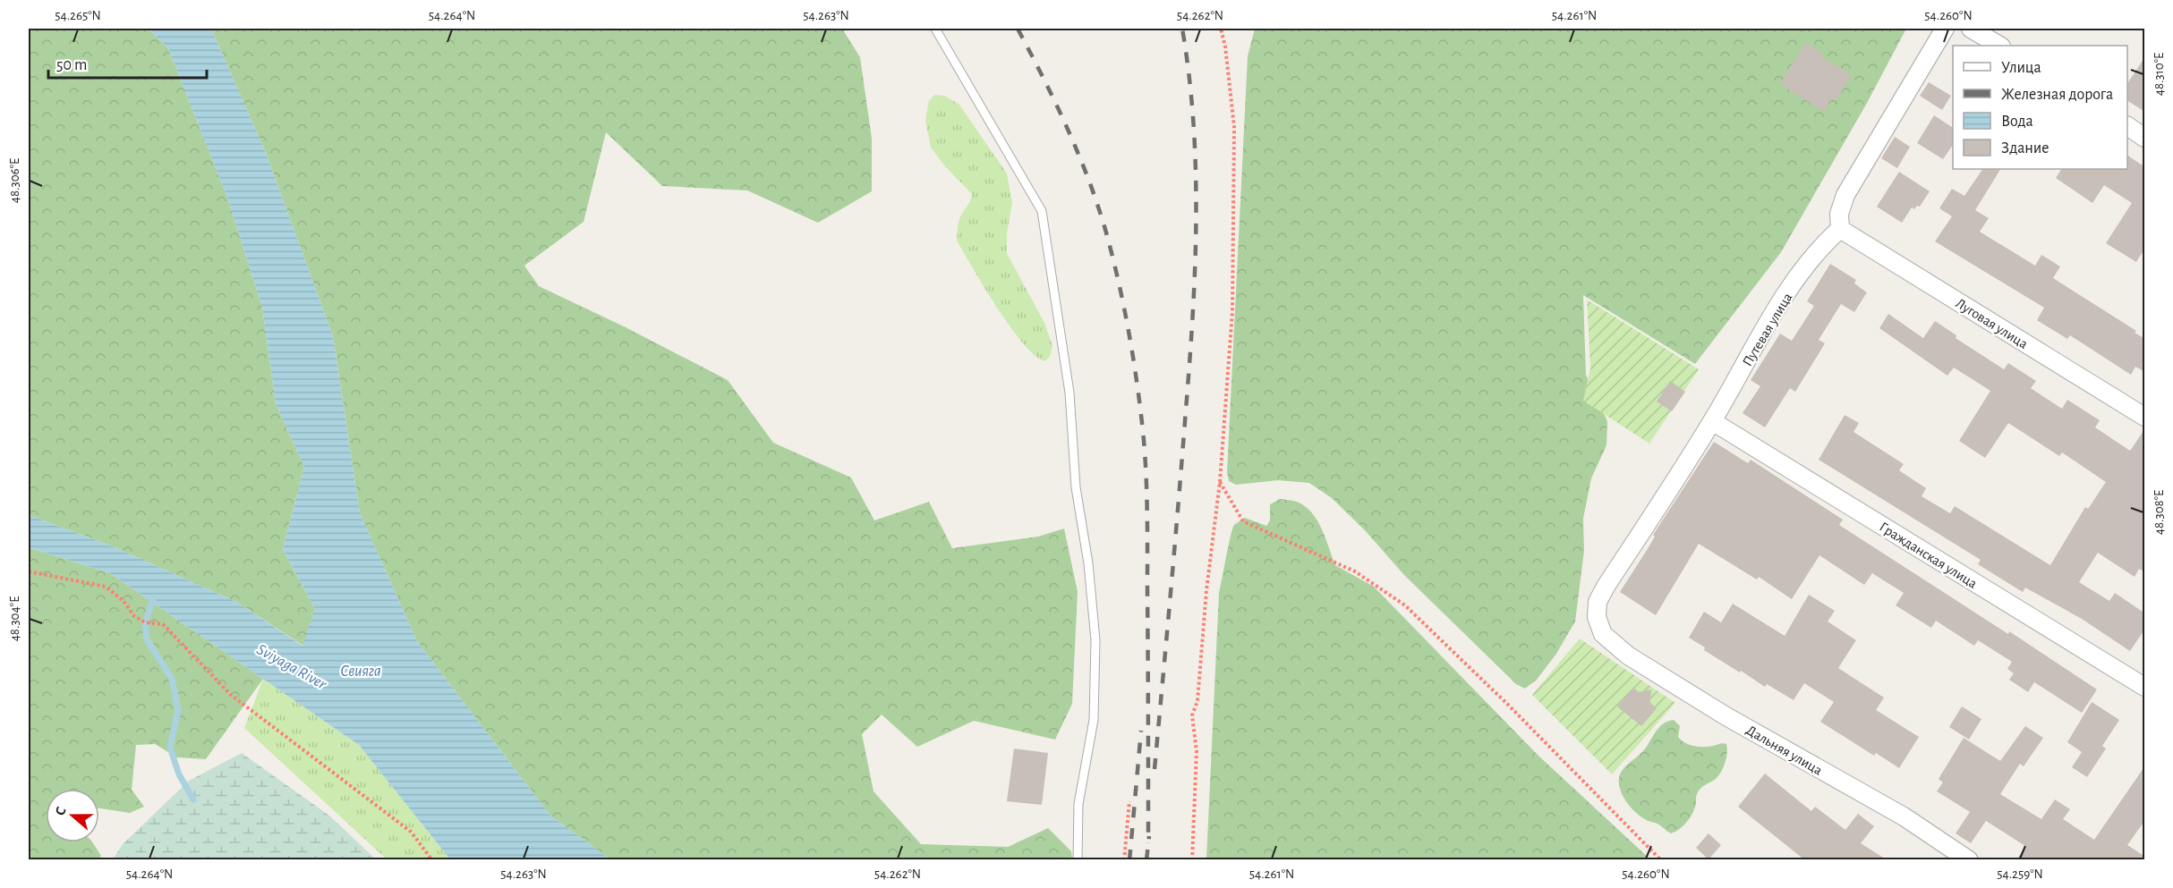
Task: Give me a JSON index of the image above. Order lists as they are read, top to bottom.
{
  "streets": {
    "street": [
      "Луговая улица",
      "Путевая улица",
      "Гражданская улица",
      "Дальняя улица"
    ]
  },
  "crossings": [
    ["Луговая улица", "Путевая улица"],
    ["Путевая улица", "Гражданская улица"],
    ["Путевая улица", "Дальняя улица"]
  ],
  "water": ["Sviyaga River", "Свияга"],
  "legend": [
    "Улица",
    "Железная дорога",
    "Вода",
    "Здание"
  ],
  "scale_bar": "50 m",
  "north": "left",
  "coordinates": [
    "54.265°N",
    "54.264°N",
    "54.263°N",
    "54.262°N",
    "54.261°N",
    "54.260°N",
    "48.310°E",
    "48.306°E",
    "48.308°E",
    "48.304°E",
    "54.259°N"
  ]
}
